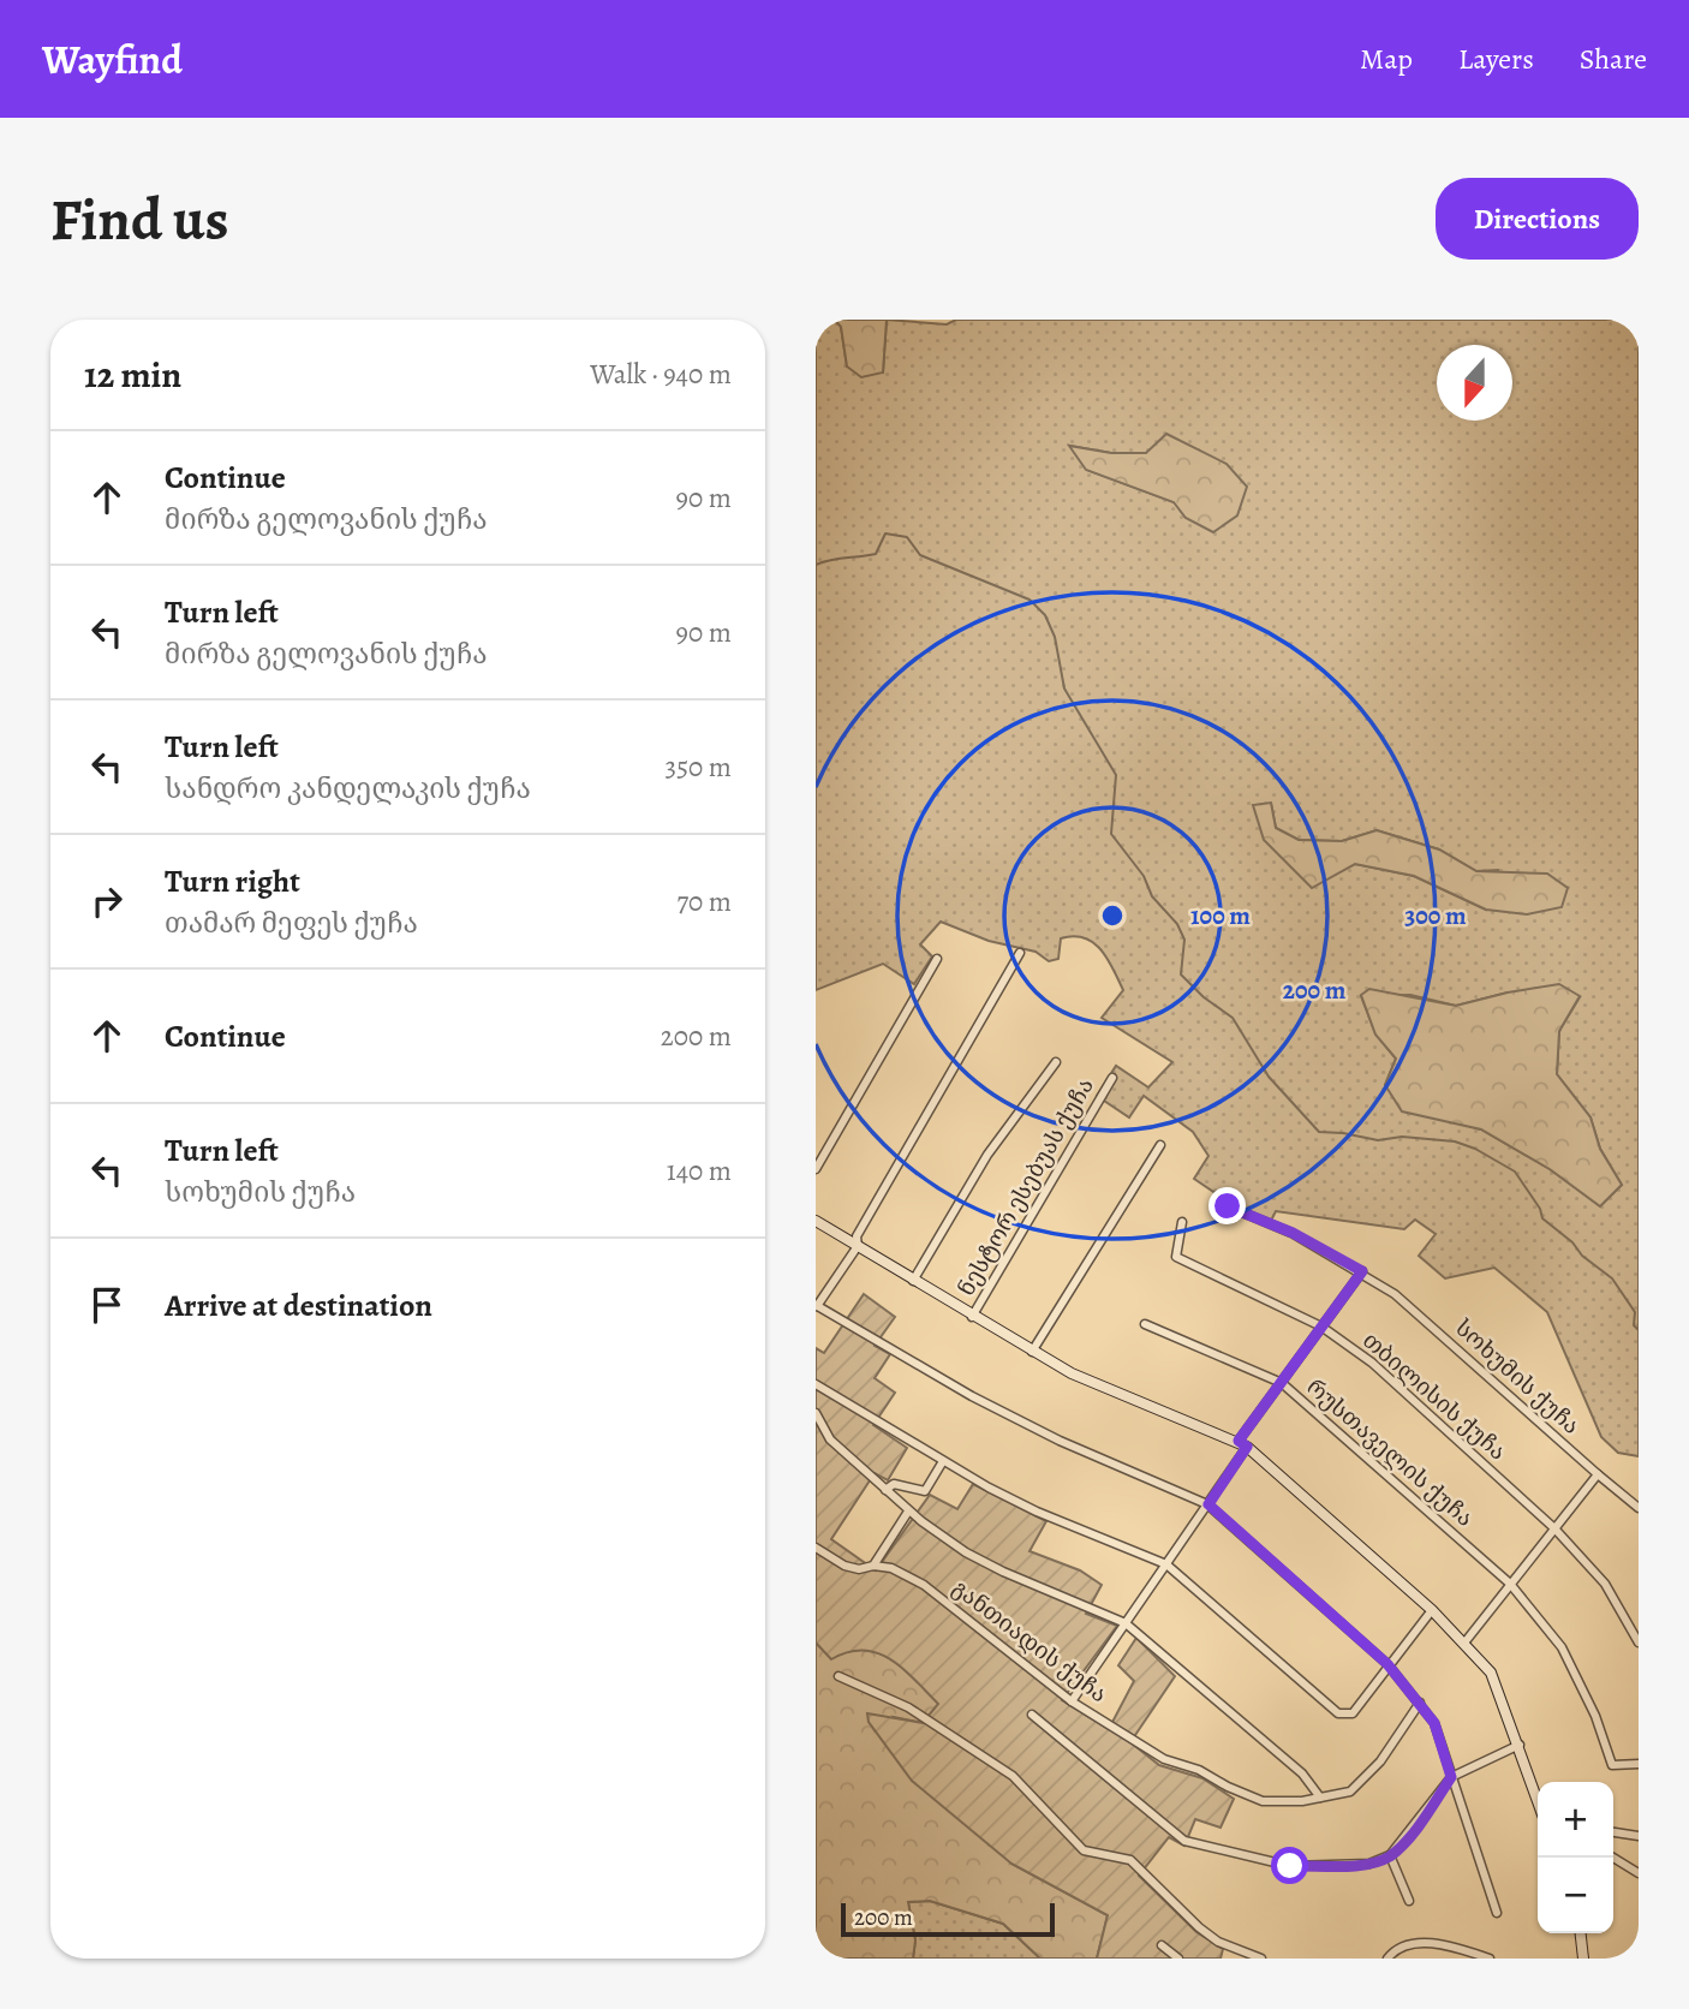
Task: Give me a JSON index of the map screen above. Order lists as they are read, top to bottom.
{
  "streets": {
    "street": [
      "ნესტორ ესებუას ქუჩა",
      "სოხუმის ქუჩა",
      "თბილისის ქუჩა",
      "რუსთაველის ქუჩა",
      "განთიადის ქუჩა"
    ]
  },
  "scale_bar": "200 m",
  "north": "bottom",
  "page": {
    "header": "Wayfind",
    "nav": ["Map", "Layers", "Share"],
    "buttons": "Directions",
    "title": "Find us",
    "heading": ["12 min", "Walk · 940 m"],
    "list": [
      ["Continue", "მირზა გელოვანის ქუჩა", "90 m"],
      ["Turn left", "მირზა გელოვანის ქუჩა", "90 m"],
      ["Turn left", "სანდრო კანდელაკის ქუჩა", "350 m"],
      ["Turn right", "თამარ მეფეს ქუჩა", "70 m"],
      ["Continue", "200 m"],
      ["Turn left", "სოხუმის ქუჩა", "140 m"],
      "Arrive at destination"
    ],
    "map_buttons": ["+", "−"],
    "scale": "200 m"
  },
  "rings": ["100 m", "300 m", "200 m"]
}
